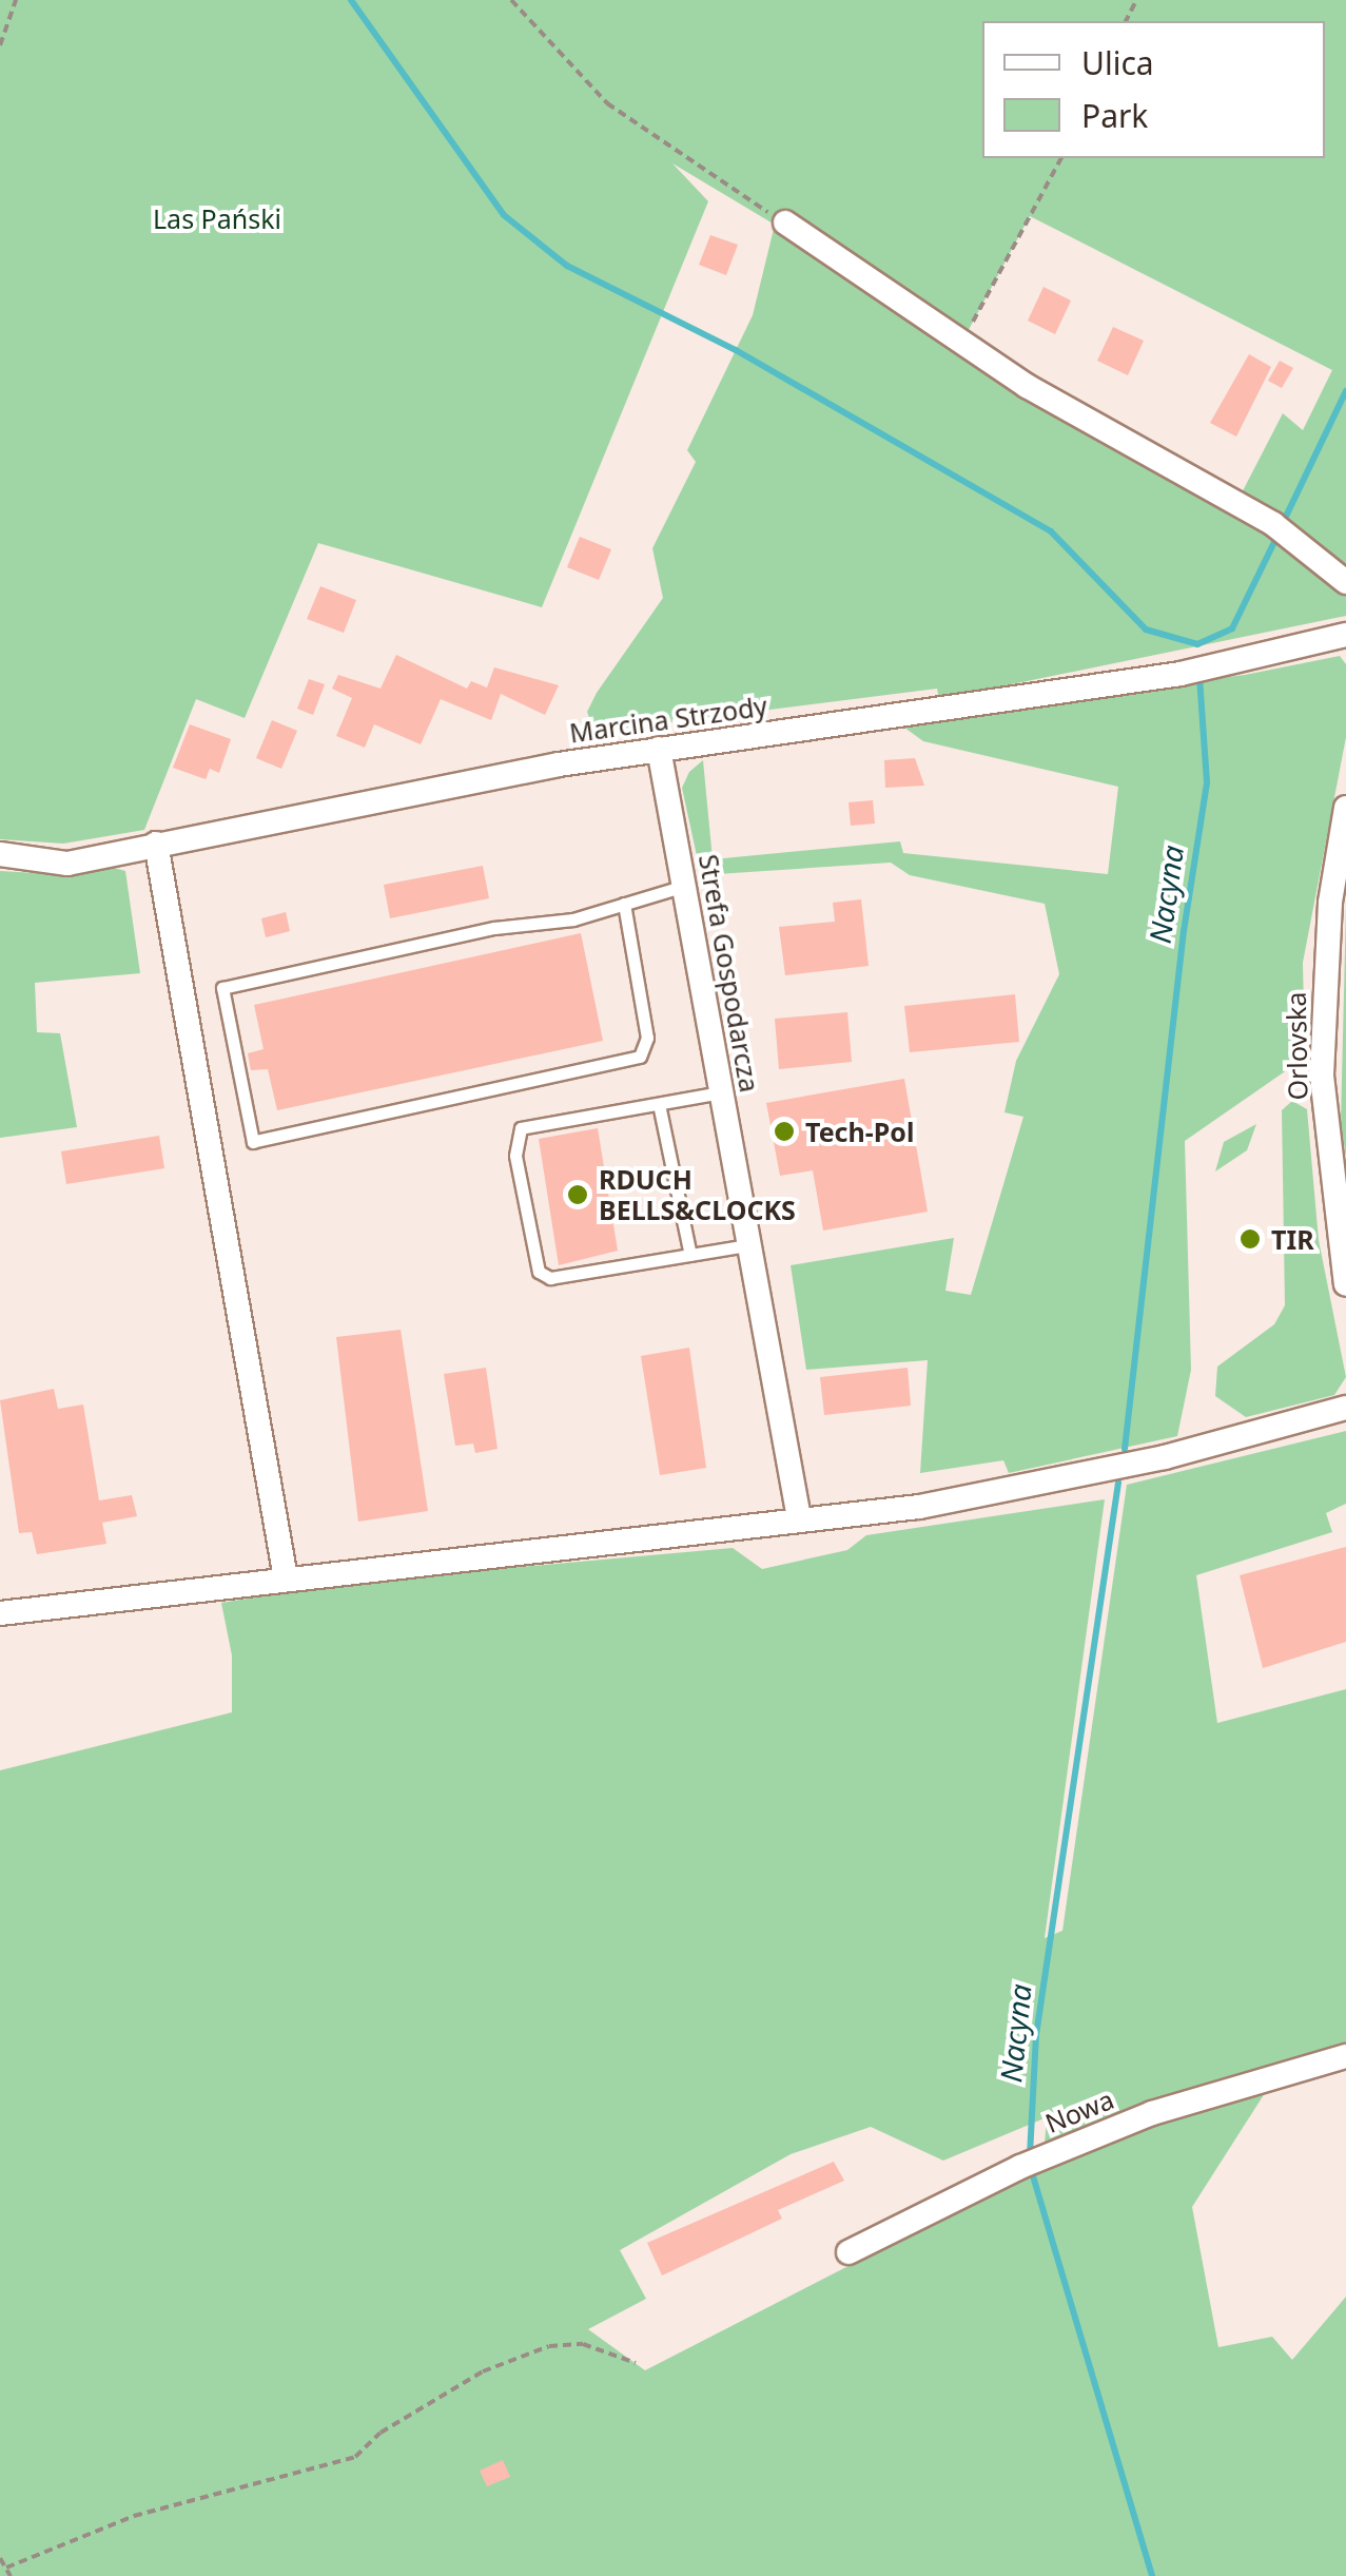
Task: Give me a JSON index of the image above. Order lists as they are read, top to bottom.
{
  "streets": {
    "street": [
      "Marcina Strzody",
      "Strefa Gospodarcza",
      "Orlovska",
      "Nowa"
    ]
  },
  "crossings": [
    ["Marcina Strzody", "Strefa Gospodarcza"]
  ],
  "water": ["Nacyna"],
  "parks": ["Las Pański"],
  "places": ["Tech-Pol", "RDUCH BELLS&CLOCKS", "TIR"],
  "legend": ["Ulica", "Park"]
}
